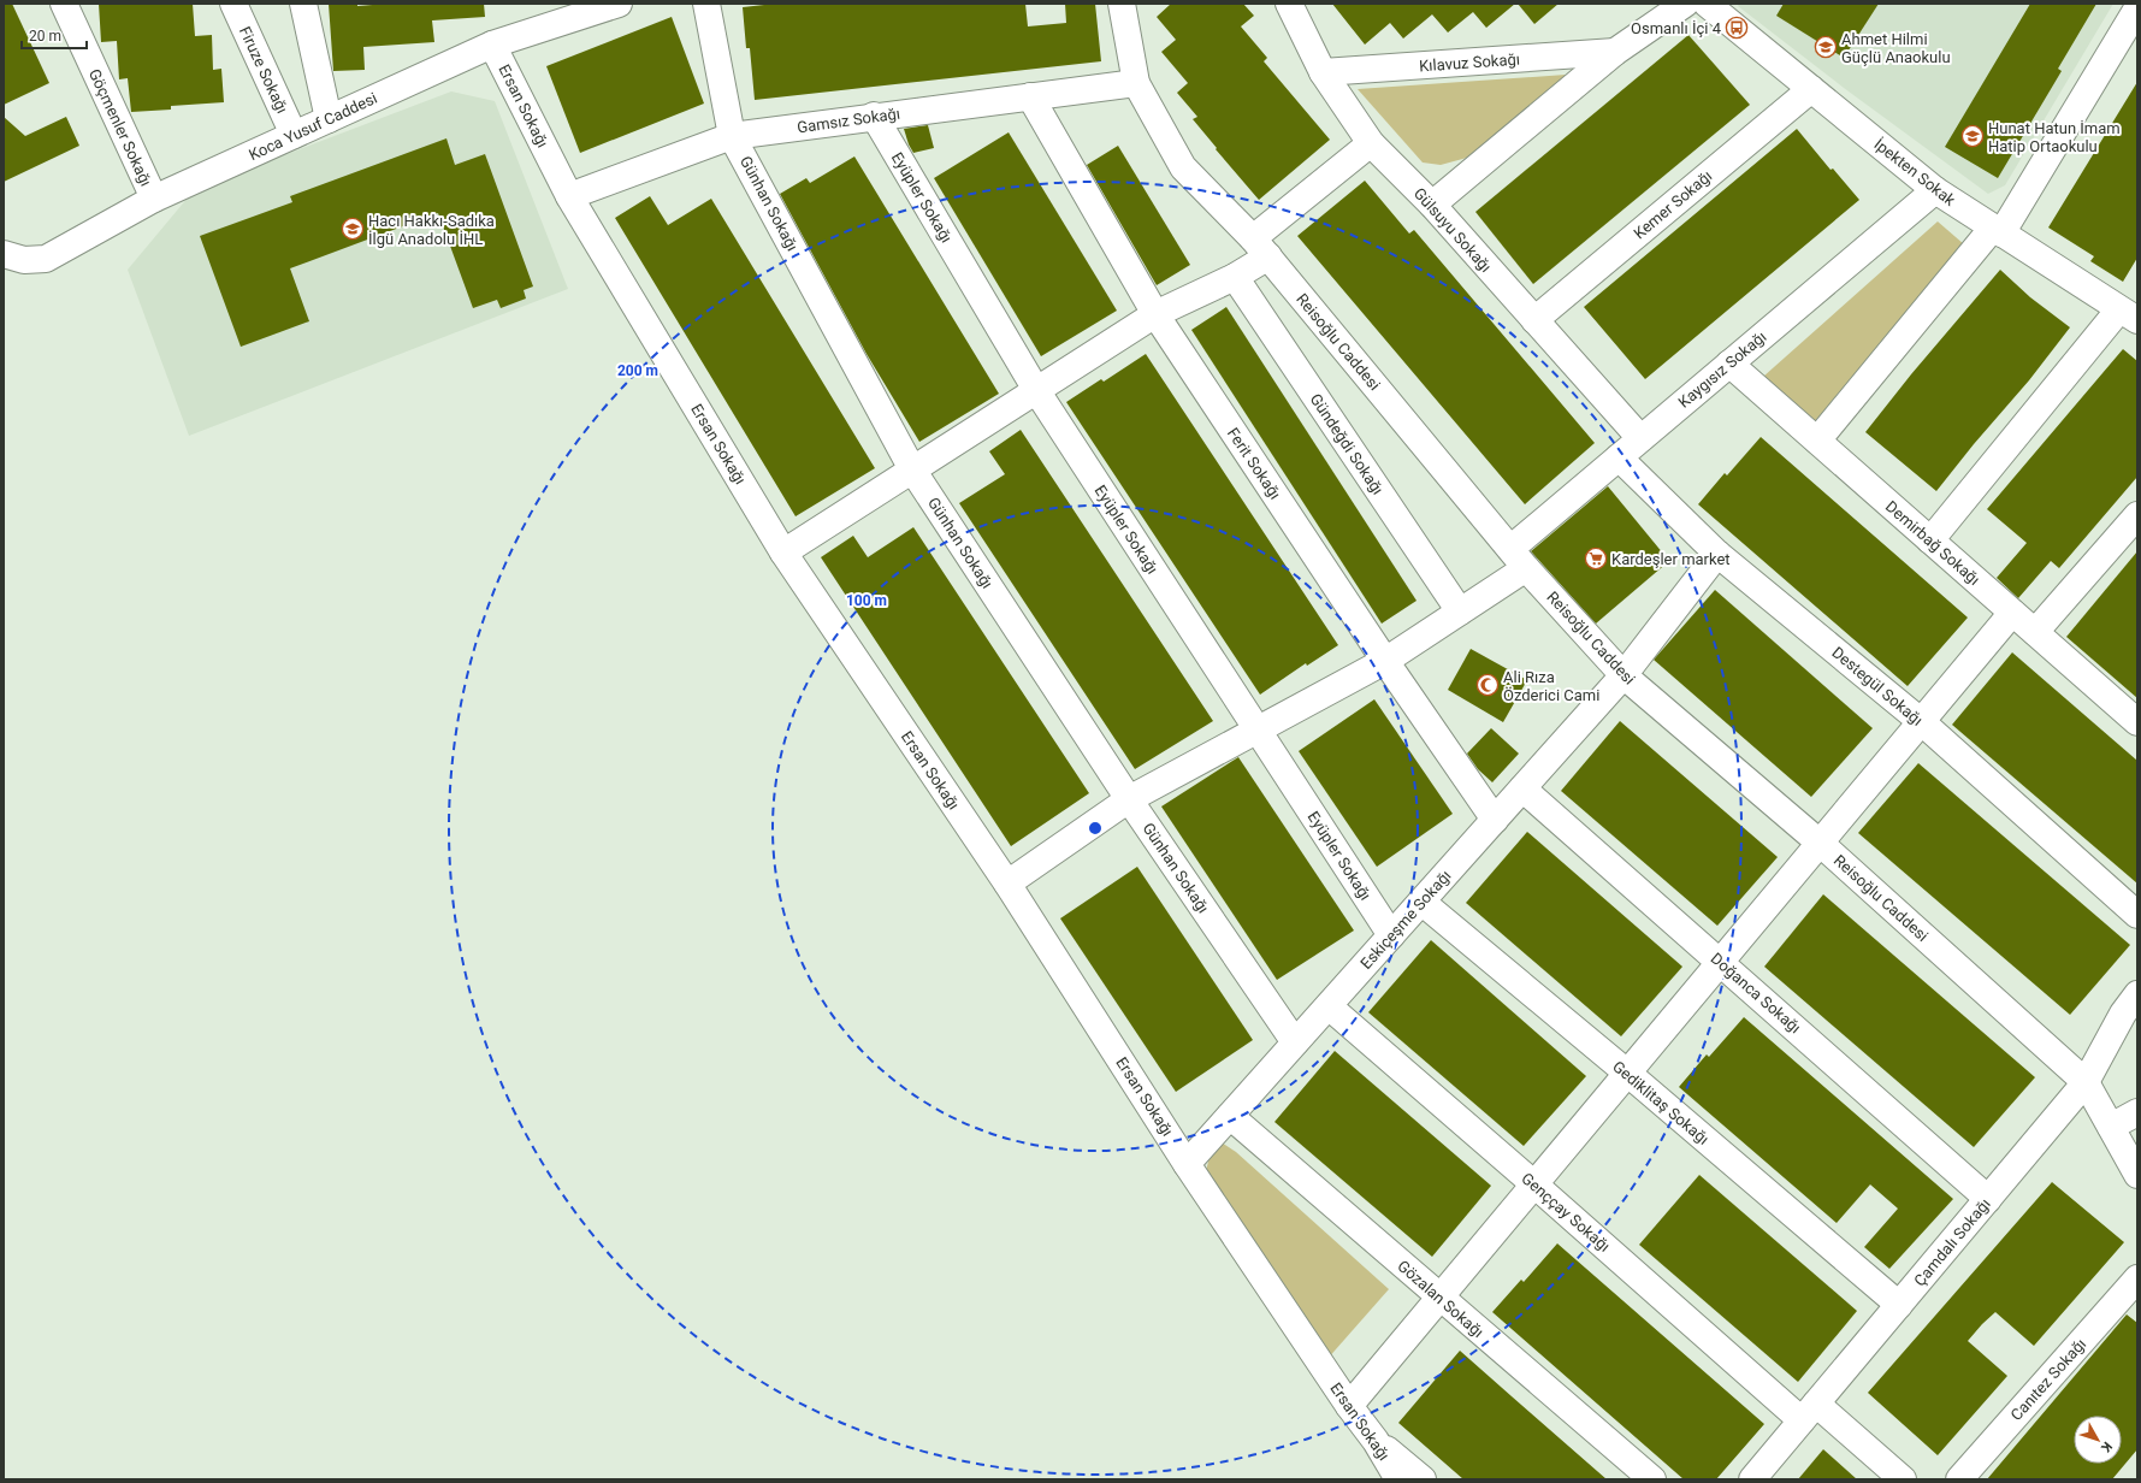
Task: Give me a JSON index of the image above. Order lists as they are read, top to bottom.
{
  "streets": {
    "street": [
      "Kılavuz Sokağı",
      "Firuze Sokağı",
      "Ersan Sokağı",
      "Gamsız Sokağı",
      "Koca Yusuf Caddesi",
      "Göçmenler Sokağı",
      "İpekten Sokak",
      "Eyüpler Sokağı",
      "Günhan Sokağı",
      "Kemer Sokağı",
      "Gülsuyu Sokağı",
      "Reisoğlu Caddesi",
      "Kaygısız Sokağı",
      "Gündeğdi Sokağı",
      "Ferit Sokağı",
      "Demirbağ Sokağı",
      "Destegül Sokağı",
      "Eskiçeşme Sokağı",
      "Doğanca Sokağı",
      "Gediklitaş Sokağı",
      "Genççay Sokağı",
      "Çamdalı Sokağı",
      "Gözalan Sokağı",
      "Canıtez Sokağı"
    ]
  },
  "crossings": [
    ["Kılavuz Sokağı", "Gülsuyu Sokağı"],
    ["Firuze Sokağı", "Koca Yusuf Caddesi"],
    ["Ersan Sokağı", "Gamsız Sokağı"],
    ["Ersan Sokağı", "Koca Yusuf Caddesi"],
    ["Ersan Sokağı", "Kaygısız Sokağı"],
    ["Ersan Sokağı", "Eskiçeşme Sokağı"],
    ["Gamsız Sokağı", "Eyüpler Sokağı"],
    ["Gamsız Sokağı", "Günhan Sokağı"],
    ["Gamsız Sokağı", "Reisoğlu Caddesi"],
    ["Gamsız Sokağı", "Ferit Sokağı"],
    ["Koca Yusuf Caddesi", "Göçmenler Sokağı"],
    ["İpekten Sokak", "Kemer Sokağı"],
    ["İpekten Sokak", "Kaygısız Sokağı"],
    ["Eyüpler Sokağı", "Kaygısız Sokağı"],
    ["Eyüpler Sokağı", "Eskiçeşme Sokağı"],
    ["Günhan Sokağı", "Kaygısız Sokağı"],
    ["Günhan Sokağı", "Eskiçeşme Sokağı"],
    ["Kemer Sokağı", "Gülsuyu Sokağı"],
    ["Gülsuyu Sokağı", "Kaygısız Sokağı"],
    ["Reisoğlu Caddesi", "Kaygısız Sokağı"],
    ["Reisoğlu Caddesi", "Eskiçeşme Sokağı"],
    ["Reisoğlu Caddesi", "Çamdalı Sokağı"],
    ["Kaygısız Sokağı", "Gündeğdi Sokağı"],
    ["Kaygısız Sokağı", "Ferit Sokağı"],
    ["Kaygısız Sokağı", "Demirbağ Sokağı"],
    ["Kaygısız Sokağı", "Destegül Sokağı"],
    ["Ferit Sokağı", "Eskiçeşme Sokağı"],
    ["Destegül Sokağı", "Eskiçeşme Sokağı"],
    ["Eskiçeşme Sokağı", "Doğanca Sokağı"],
    ["Eskiçeşme Sokağı", "Gediklitaş Sokağı"],
    ["Eskiçeşme Sokağı", "Genççay Sokağı"],
    ["Eskiçeşme Sokağı", "Gözalan Sokağı"],
    ["Doğanca Sokağı", "Çamdalı Sokağı"],
    ["Gediklitaş Sokağı", "Çamdalı Sokağı"],
    ["Genççay Sokağı", "Çamdalı Sokağı"]
  ],
  "places": {
    "bus stop": ["Osmanlı İçi 4"],
    "school or university": ["Ahmet Hilmi Güçlü Anaokulu", "Hunat Hatun İmam Hatip Ortaokulu", "Hacı Hakkı-Sadıka İlgü Anadolu İHL"],
    "supermarket": ["Kardeşler market"],
    "mosque": ["Ali Rıza Özderici Cami"]
  },
  "scale_bar": "20 m",
  "north": "bottom right",
  "rings": ["200 m", "100 m"]
}
